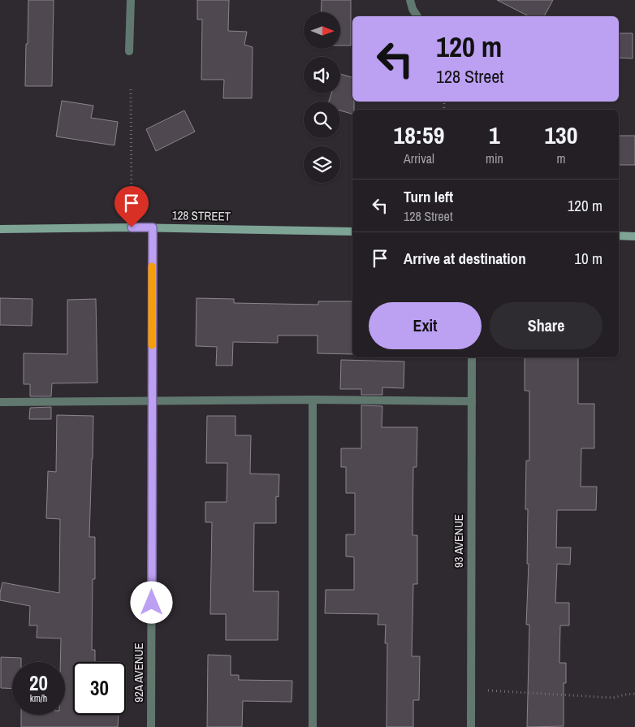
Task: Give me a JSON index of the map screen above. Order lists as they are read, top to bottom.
{
  "streets": {
    "main road": ["128 STREET"],
    "street": ["93 AVENUE", "92A AVENUE"]
  },
  "crossings": [
    ["128 STREET", "92A AVENUE"]
  ],
  "north": "right",
  "page": {
    "turn": ["120 m", "128 Street"],
    "eta": [
      "18:59",
      "Arrival",
      "1",
      "min",
      "130",
      "m"
    ],
    "list": [
      {
        "name": "Turn left",
        "note": "128 Street",
        "value": "120 m"
      },
      {
        "name": "Arrive at destination",
        "value": "10 m"
      }
    ],
    "buttons": ["Exit", "Share"],
    "speed": "20 km/h",
    "limit": "30"
  }
}
